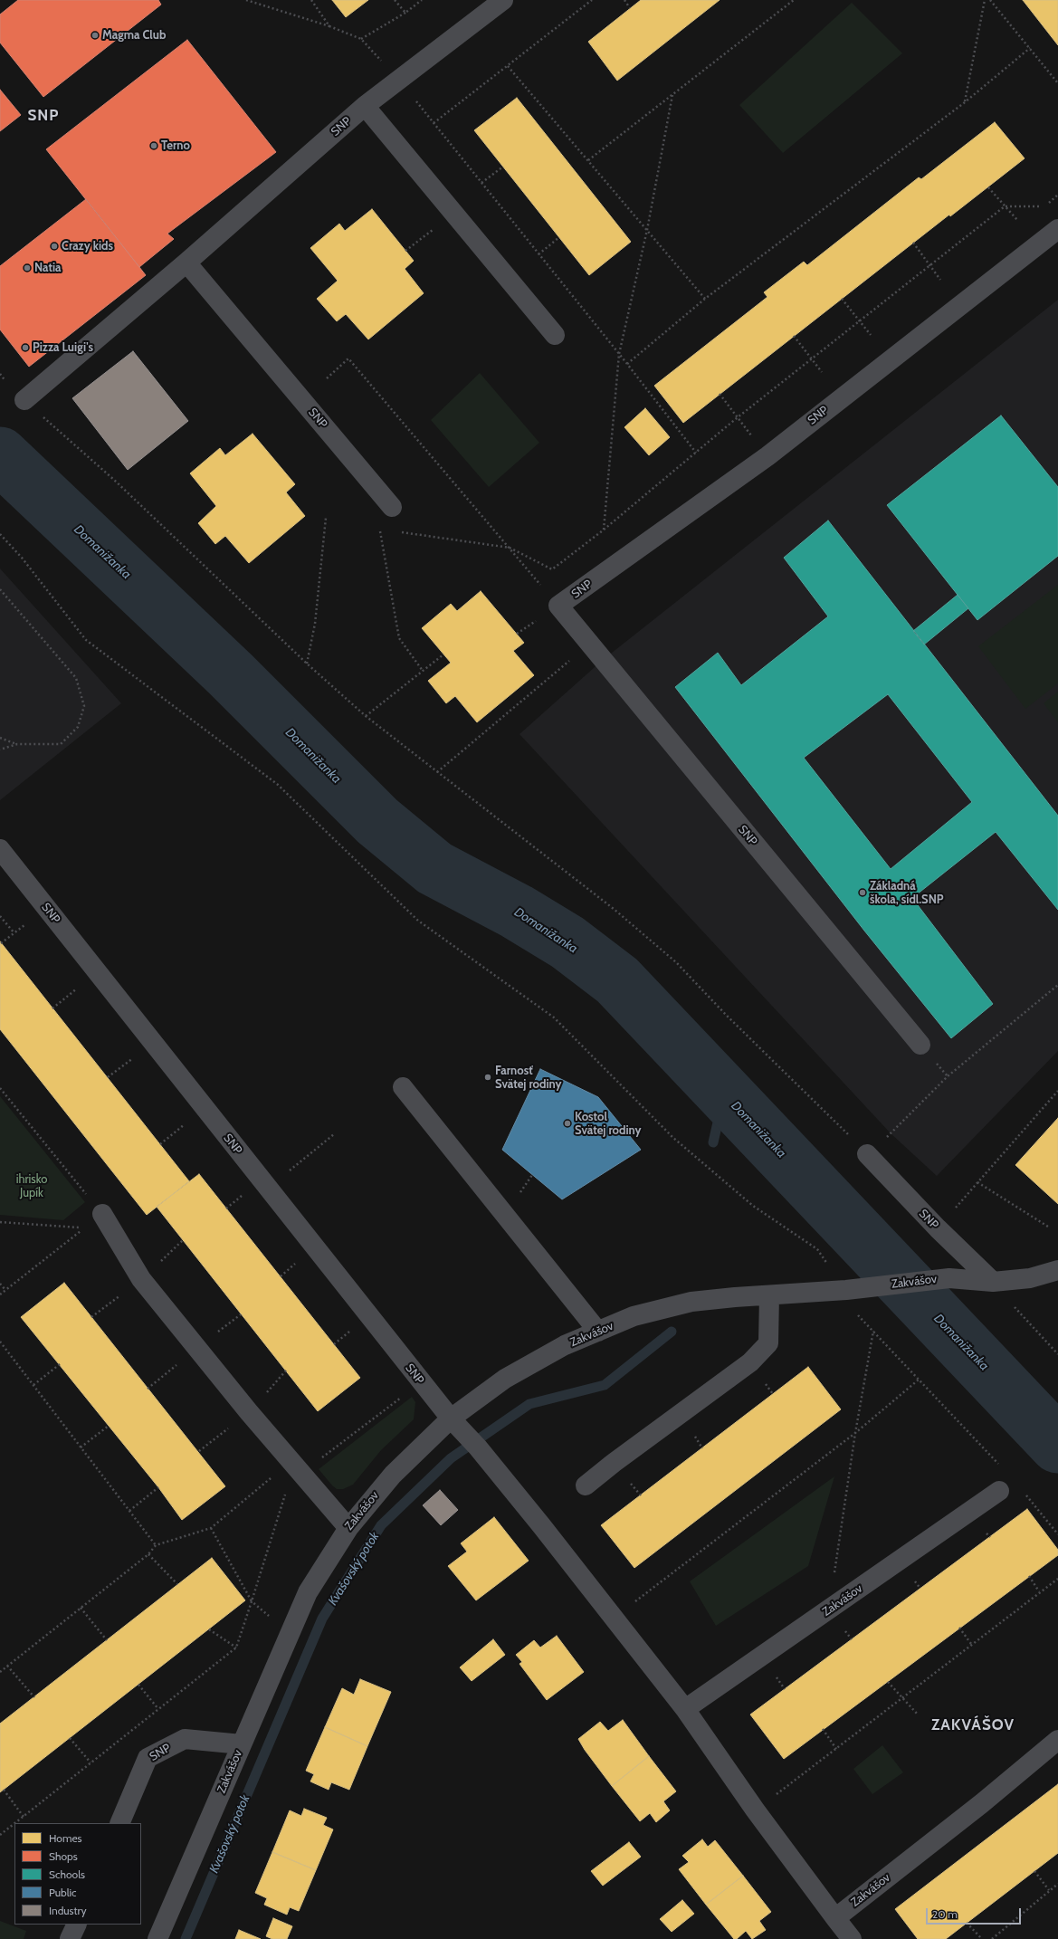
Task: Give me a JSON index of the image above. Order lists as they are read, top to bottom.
{
  "streets": {
    "street": ["SNP", "Zakvášov"]
  },
  "crossings": [
    ["SNP", "Zakvášov"]
  ],
  "districts": ["SNP", "ZAKVÁŠOV"],
  "water": ["Domanižanka", "Kvašovský potok"],
  "parks": ["ihrisko Jupík"],
  "places": [
    "Magma Club",
    "Terno",
    "Crazy kids",
    "Natia",
    "Pizza Luigi's",
    "Základná škola, sídl.SNP",
    "Farnosť Svätej rodiny",
    "Kostol Svätej rodiny"
  ],
  "legend": [
    "Homes",
    "Shops",
    "Schools",
    "Public",
    "Industry"
  ],
  "scale_bar": "20 m"
}
